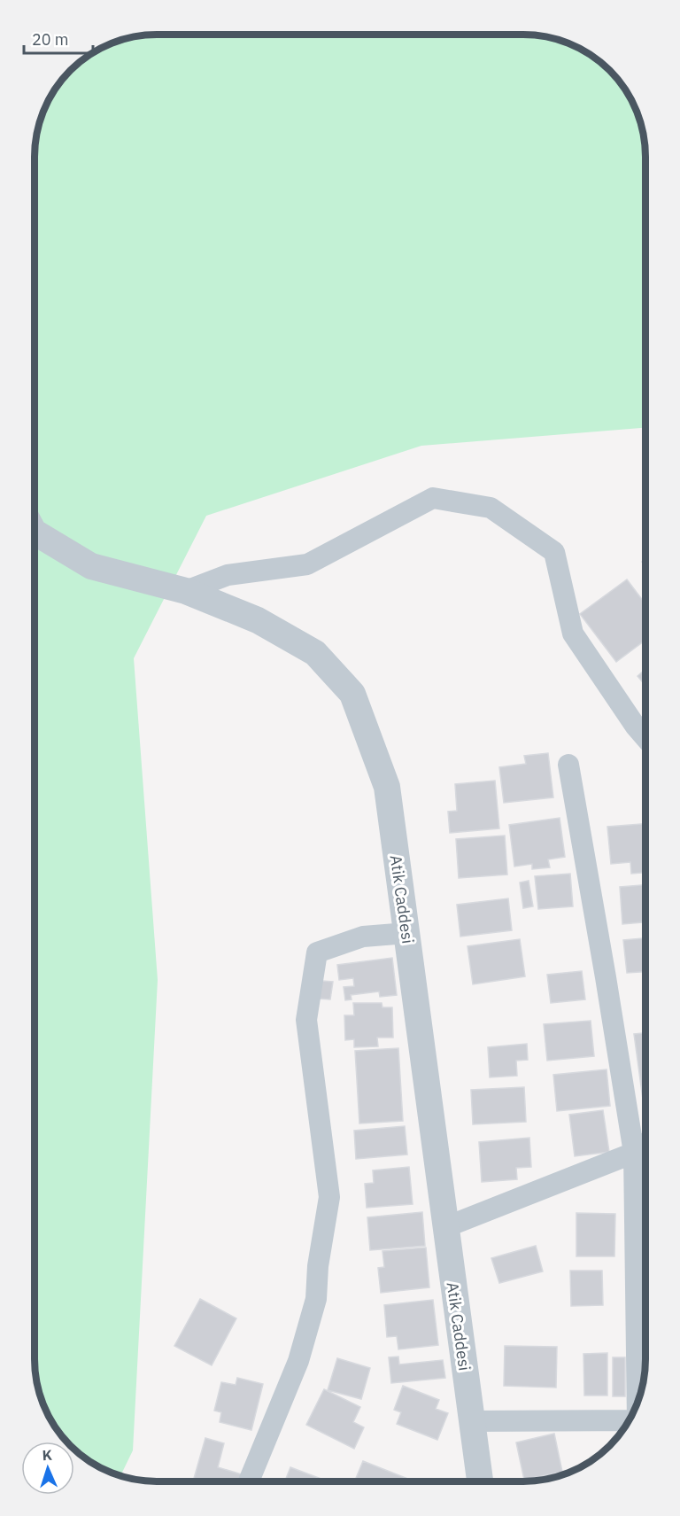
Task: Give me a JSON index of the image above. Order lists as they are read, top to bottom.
{
  "streets": {
    "street": ["Atik Caddesi"]
  },
  "scale_bar": "20 m",
  "north": "top"
}
